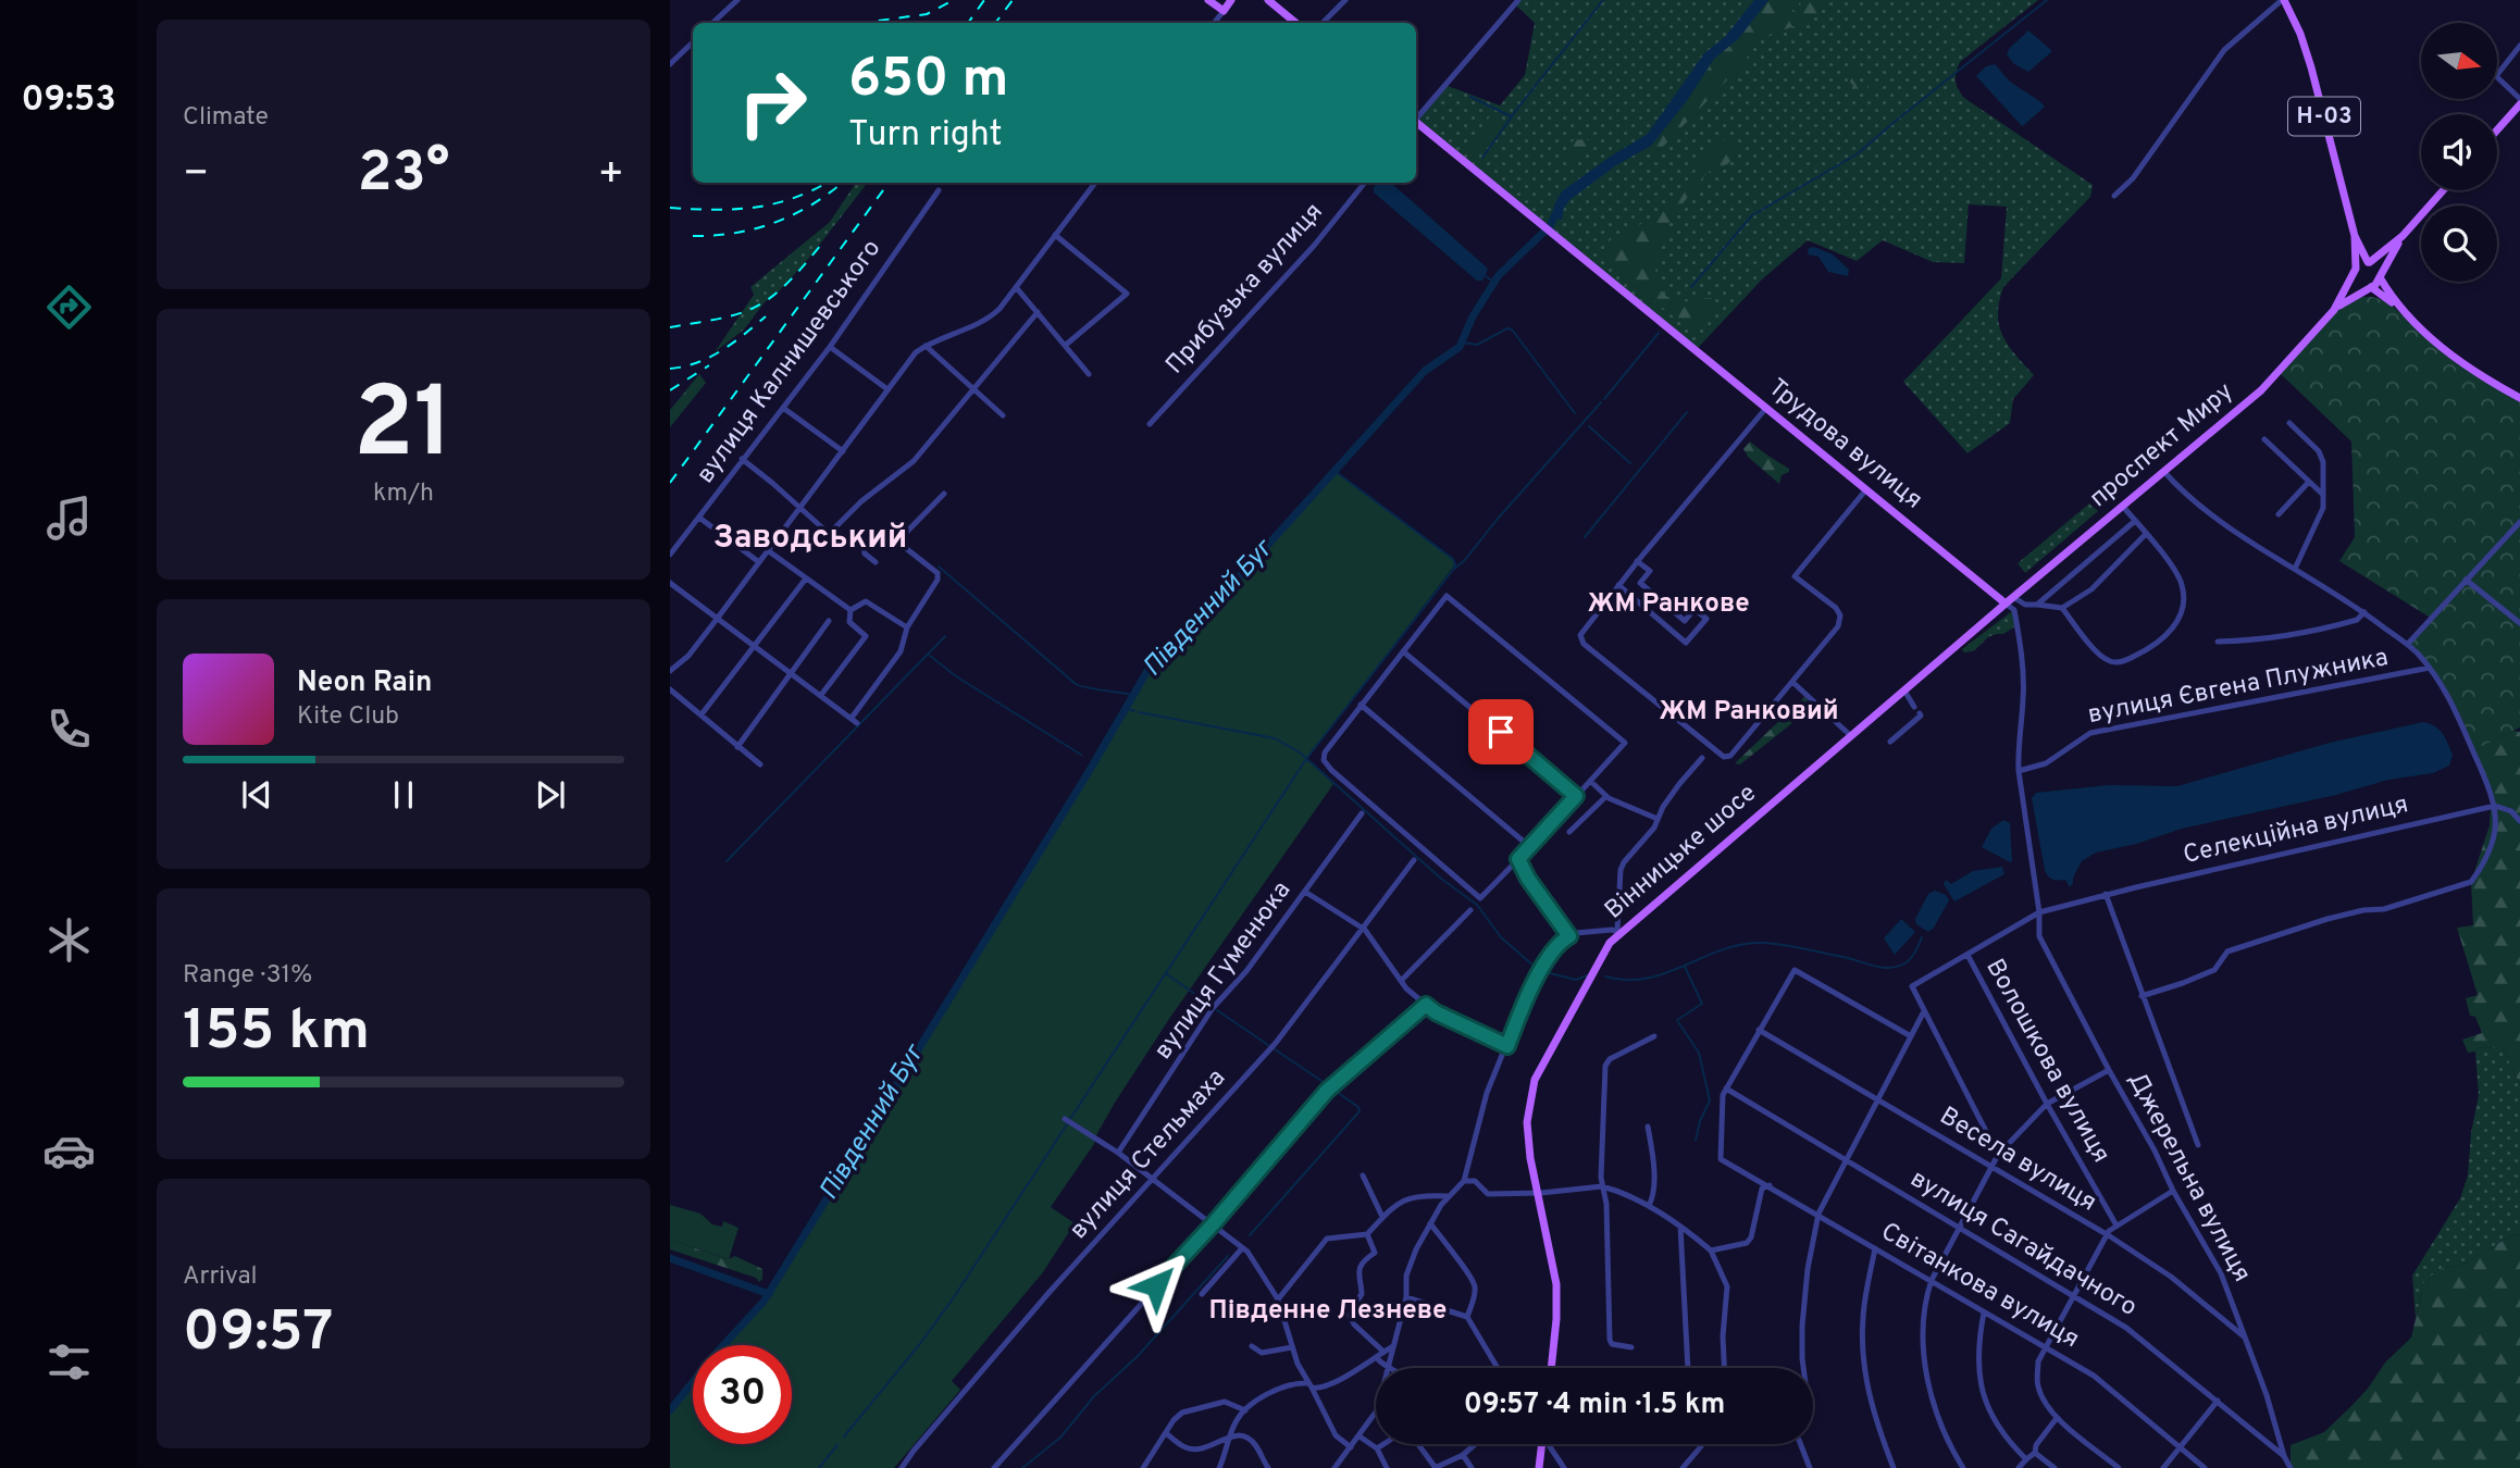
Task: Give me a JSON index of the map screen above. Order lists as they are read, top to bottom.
{
  "streets": {
    "main road": [
      "Н-03",
      "Трудова вулиця",
      "проспект Миру",
      "Вінницьке шосе"
    ],
    "street": [
      "Прибузька вулиця",
      "вулиця Калнишевського",
      "вулиця Євгена Плужника",
      "Селекційна вулиця",
      "вулиця Гуменюка",
      "Волошкова вулиця",
      "вулиця Стельмаха",
      "Весела вулиця",
      "Джерельна вулиця",
      "вулиця Сагайдачного",
      "Світанкова вулиця"
    ]
  },
  "crossings": [
    ["Н-03", "проспект Миру"],
    ["Трудова вулиця", "проспект Миру"],
    ["проспект Миру", "Вінницьке шосе"],
    ["Селекційна вулиця", "Волошкова вулиця"],
    ["Селекційна вулиця", "Джерельна вулиця"],
    ["Весела вулиця", "Джерельна вулиця"],
    ["Джерельна вулиця", "вулиця Сагайдачного"],
    ["вулиця Сагайдачного", "Світанкова вулиця"]
  ],
  "districts": [
    "Заводський",
    "ЖМ Ранкове",
    "ЖМ Ранковий",
    "Південне Лезневе"
  ],
  "water": ["Південний Буг"],
  "north": "right",
  "page": {
    "tabs": "09:53",
    "tile": [
      "Climate",
      ["21", "km/h"],
      ["Range · 31%", "155 km"],
      ["Arrival", "09:57"]
    ],
    "turn": ["650 m", "Turn right"],
    "heat": ["−", "23°", "+"],
    "song": ["Neon Rain", "Kite Club"],
    "limit": "30",
    "trip": "09:57 · 4 min · 1.5 km"
  }
}
